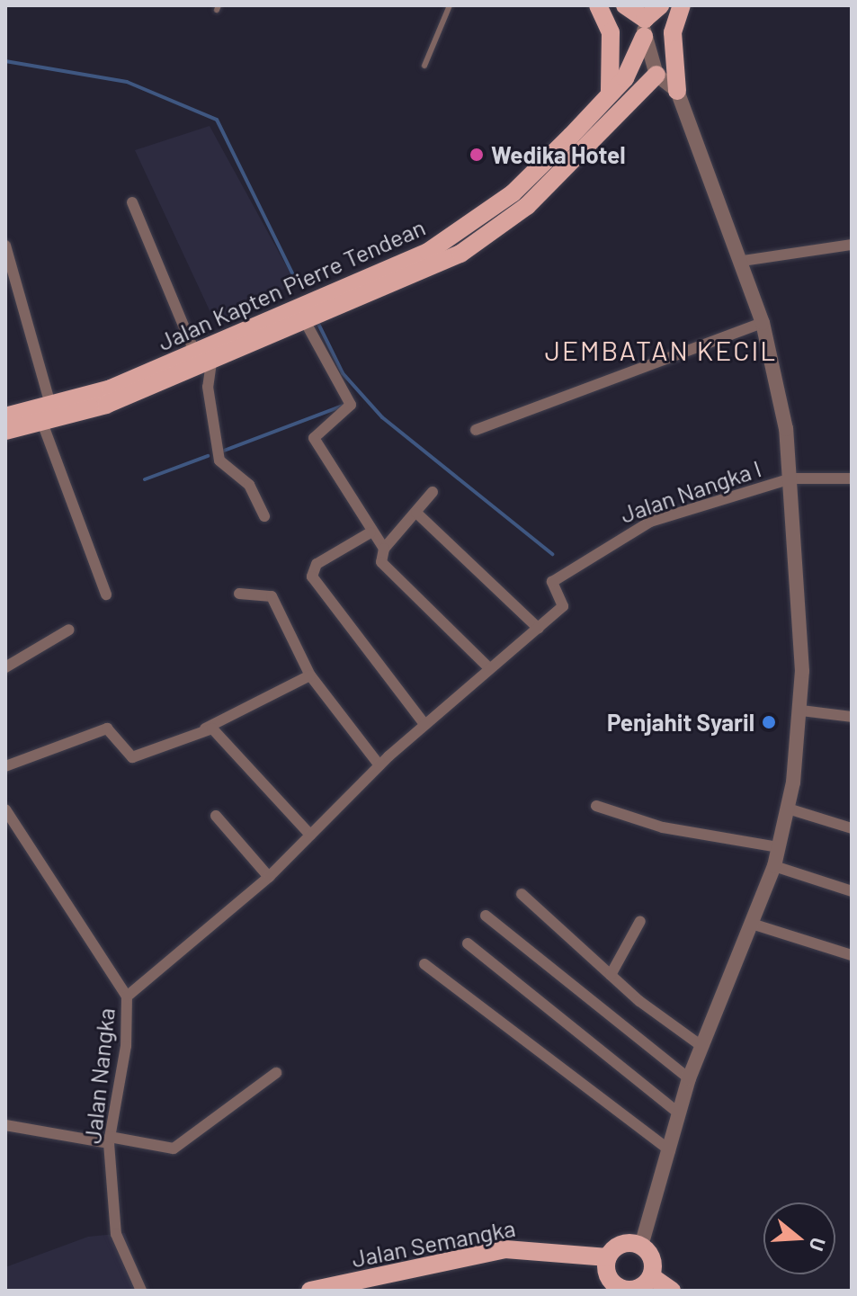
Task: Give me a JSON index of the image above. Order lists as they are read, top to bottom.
{
  "streets": {
    "main road": ["Jalan Kapten Pierre Tendean", "Jalan Semangka"],
    "street": ["Jalan Nangka I", "Jalan Nangka"]
  },
  "districts": ["JEMBATAN KECIL"],
  "places": ["Wedika Hotel", "Penjahit Syaril"],
  "north": "right"
}
